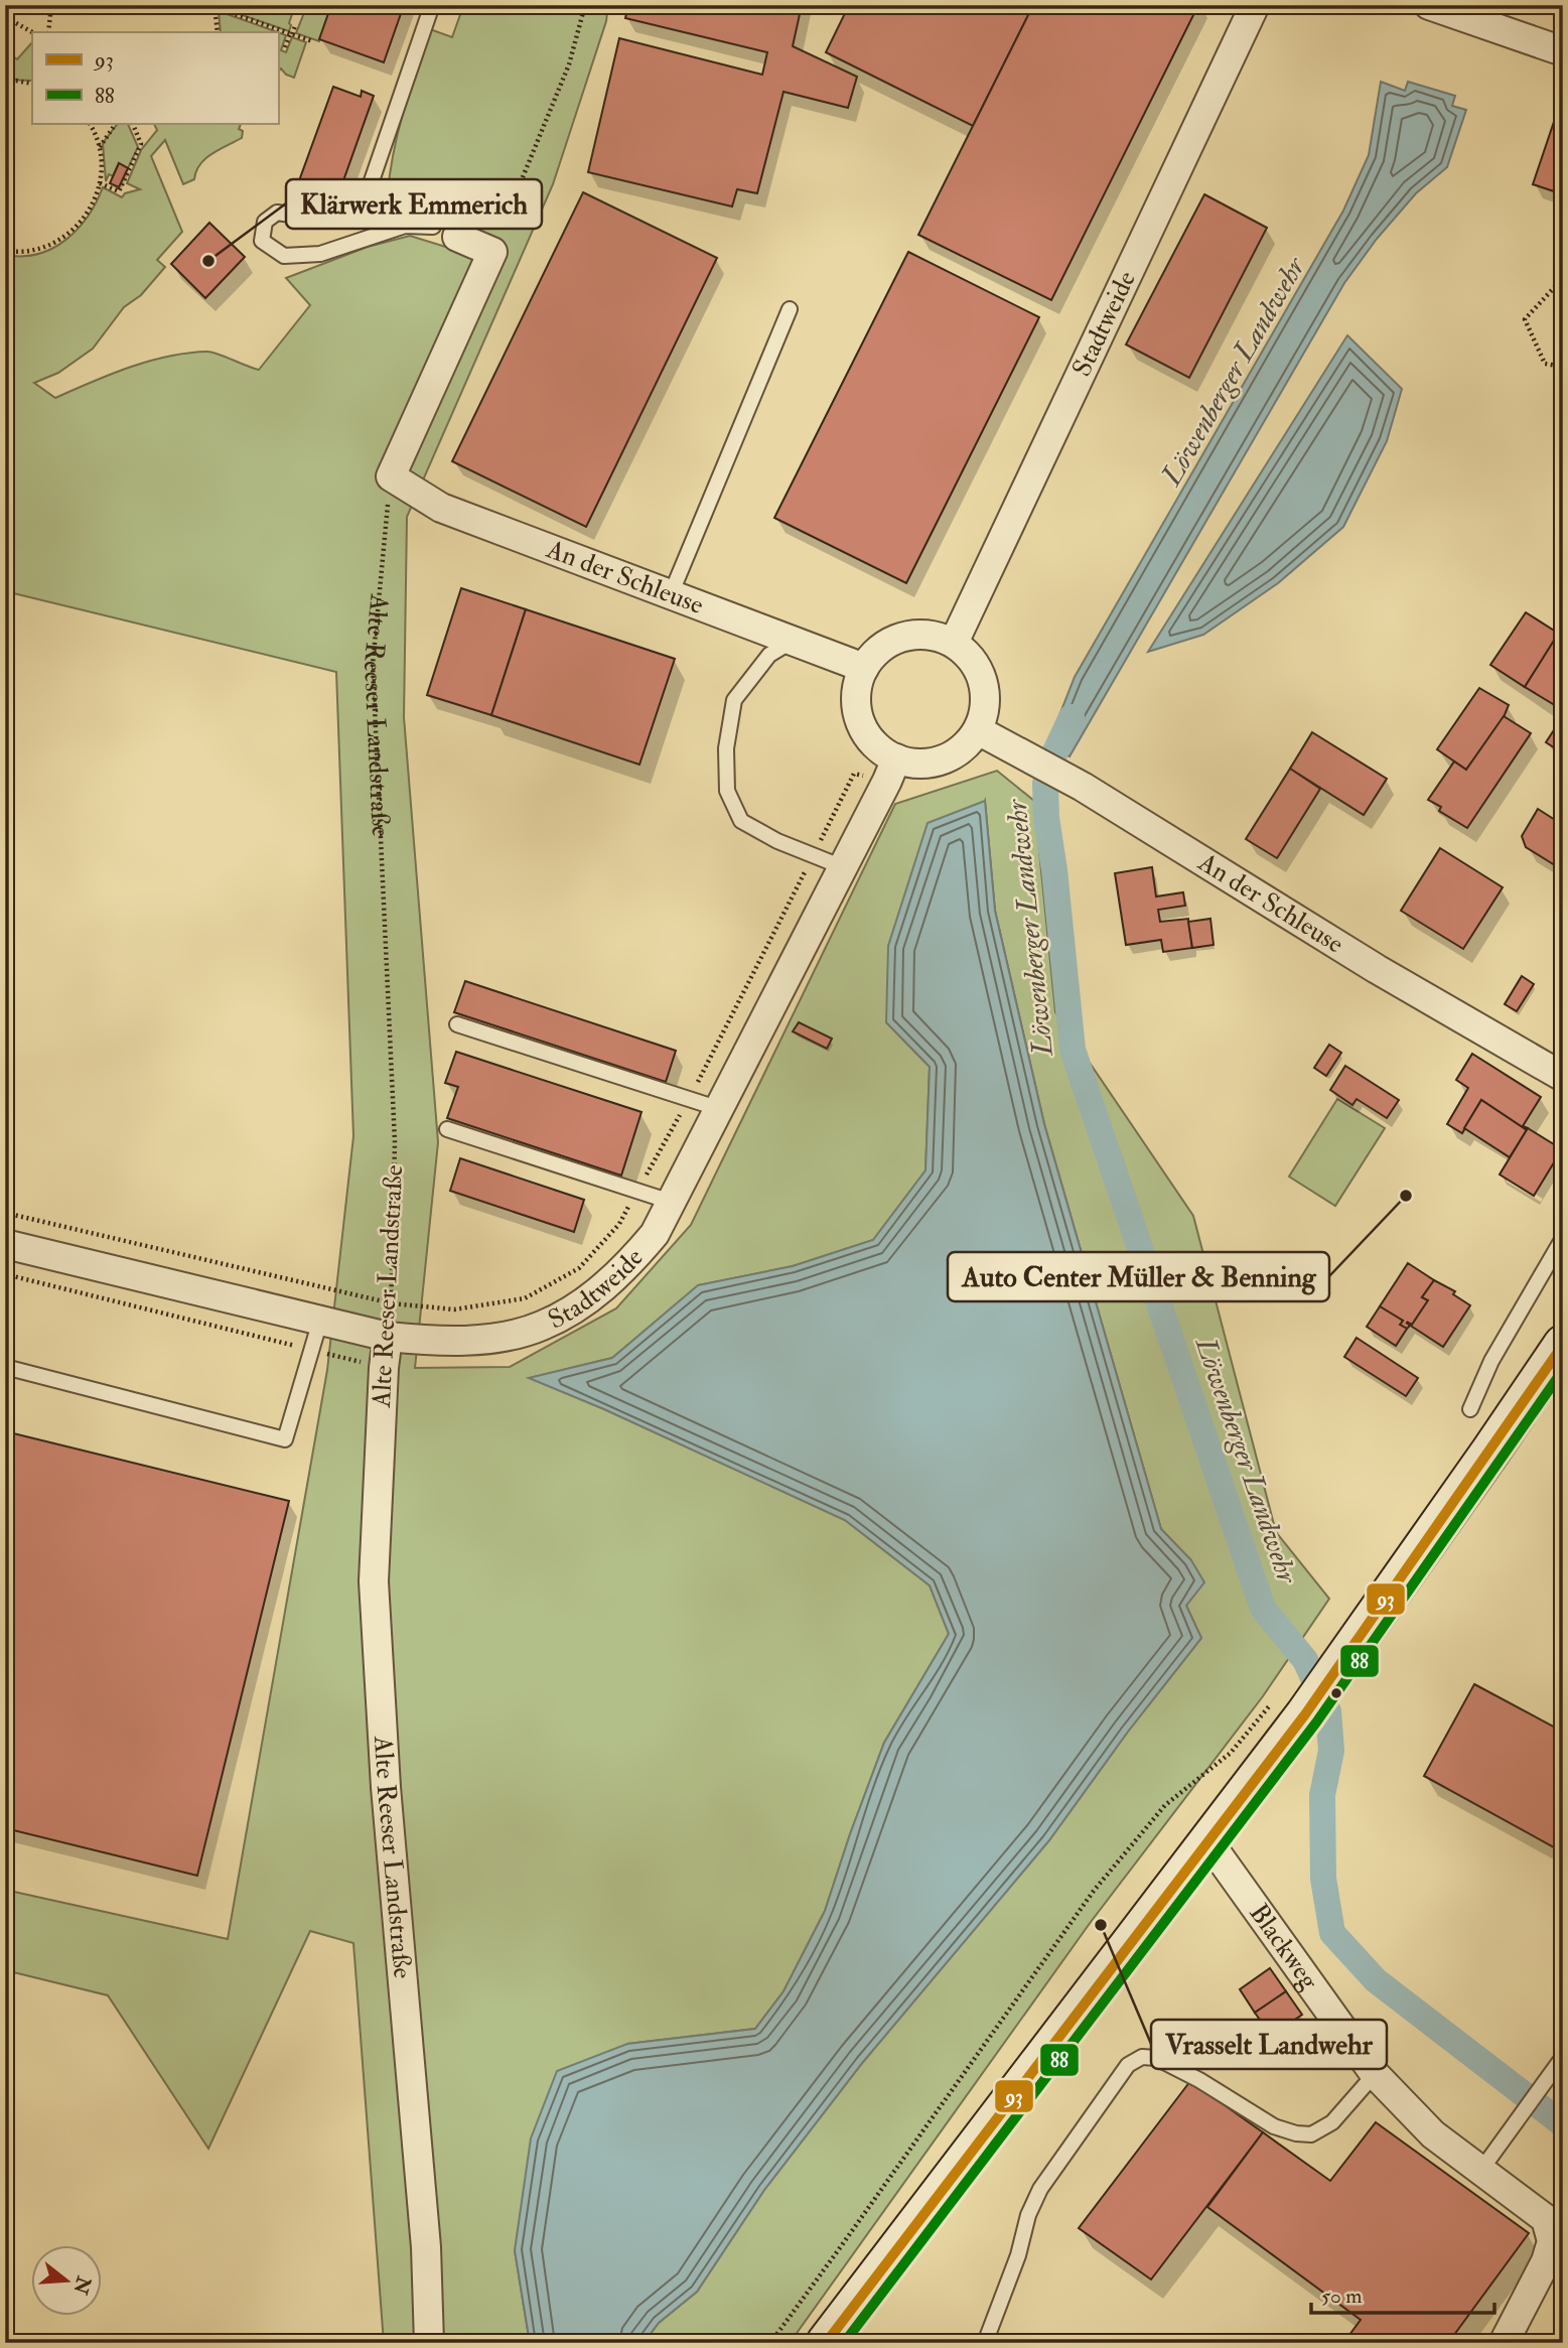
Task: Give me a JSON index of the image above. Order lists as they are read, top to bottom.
{
  "streets": {
    "street": [
      "Stadtweide",
      "An der Schleuse",
      "Alte Reeser Landstraße",
      "Blackweg"
    ]
  },
  "crossings": [
    ["Stadtweide", "An der Schleuse"],
    ["Stadtweide", "Alte Reeser Landstraße"],
    ["An der Schleuse", "Alte Reeser Landstraße"]
  ],
  "water": ["Löwenberger Landwehr"],
  "places": ["Klärwerk Emmerich", "Auto Center Müller & Benning", "Vrasselt Landwehr"],
  "lines": ["transit line 93", "transit line 88"],
  "legend": ["93", "88"],
  "scale_bar": "50 m",
  "north": "right"
}
